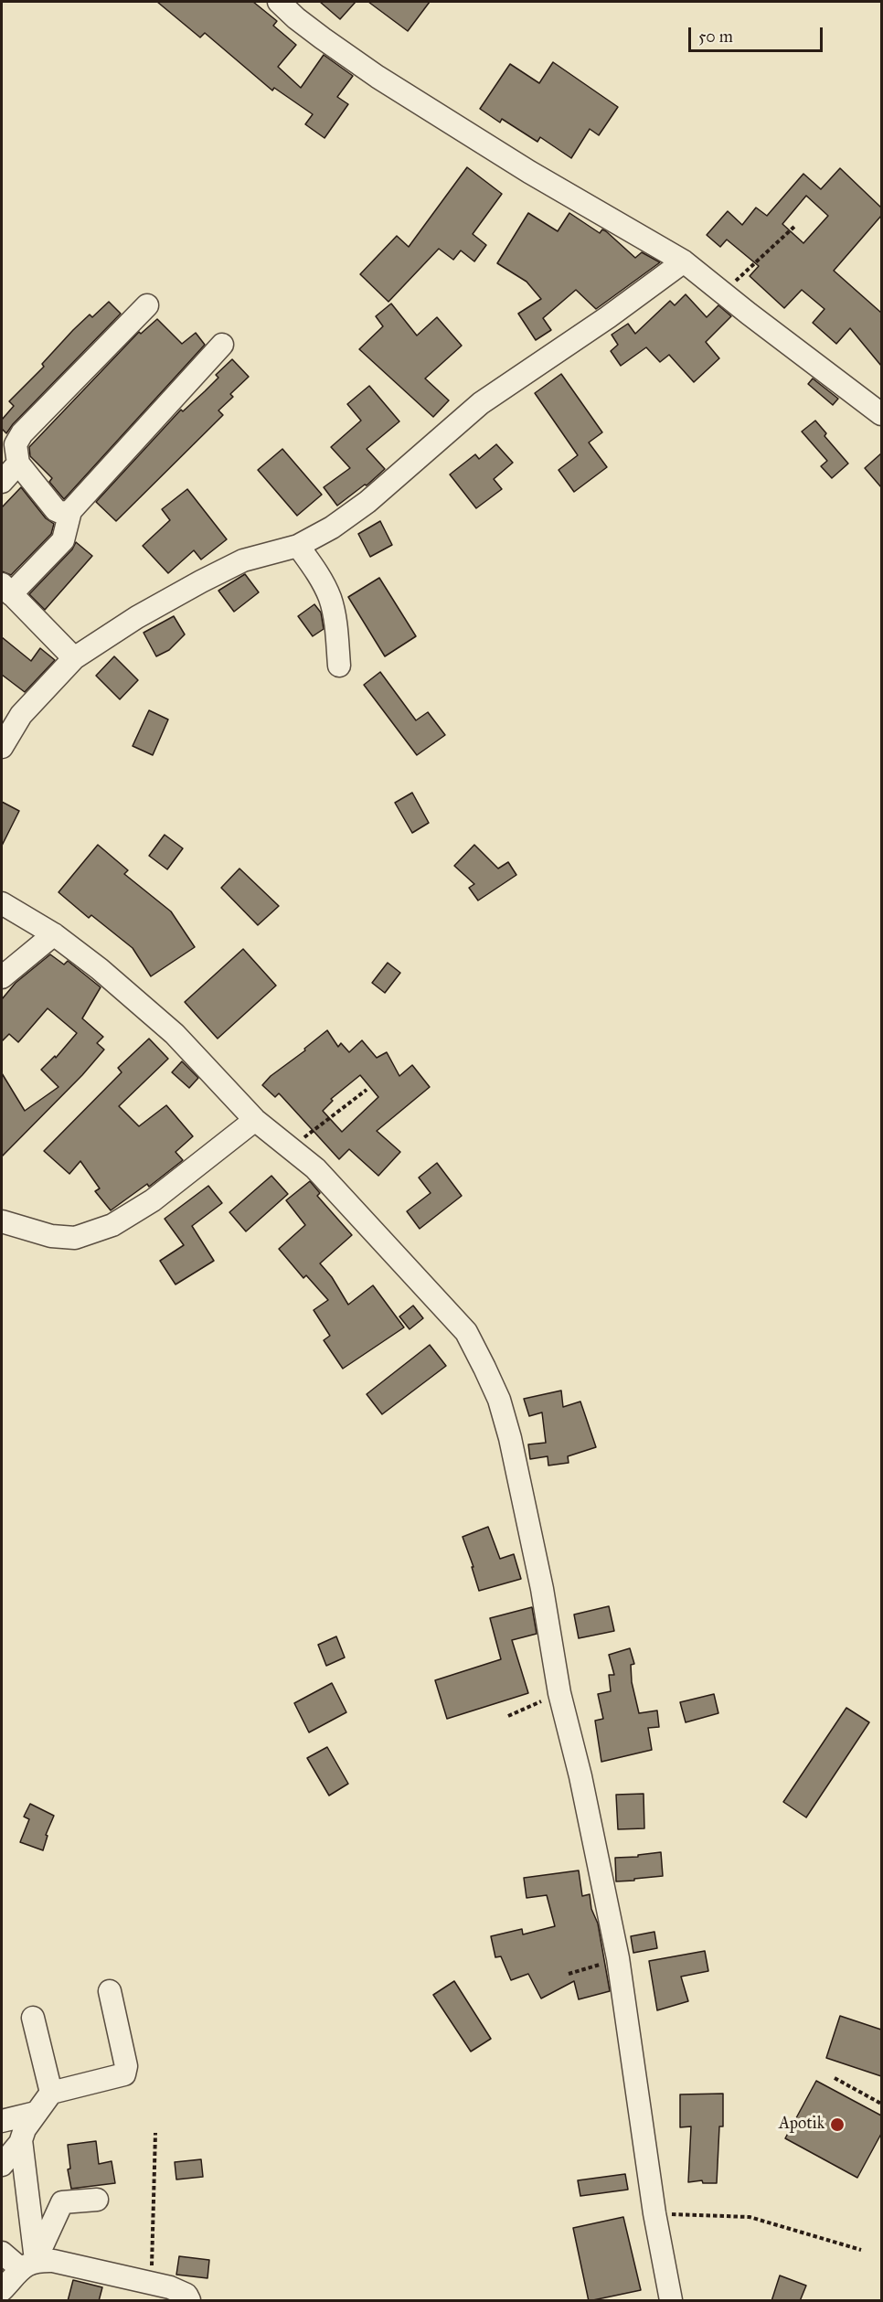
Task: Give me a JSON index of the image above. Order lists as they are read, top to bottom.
{
  "places": ["Apotik"],
  "scale_bar": "50 m"
}
